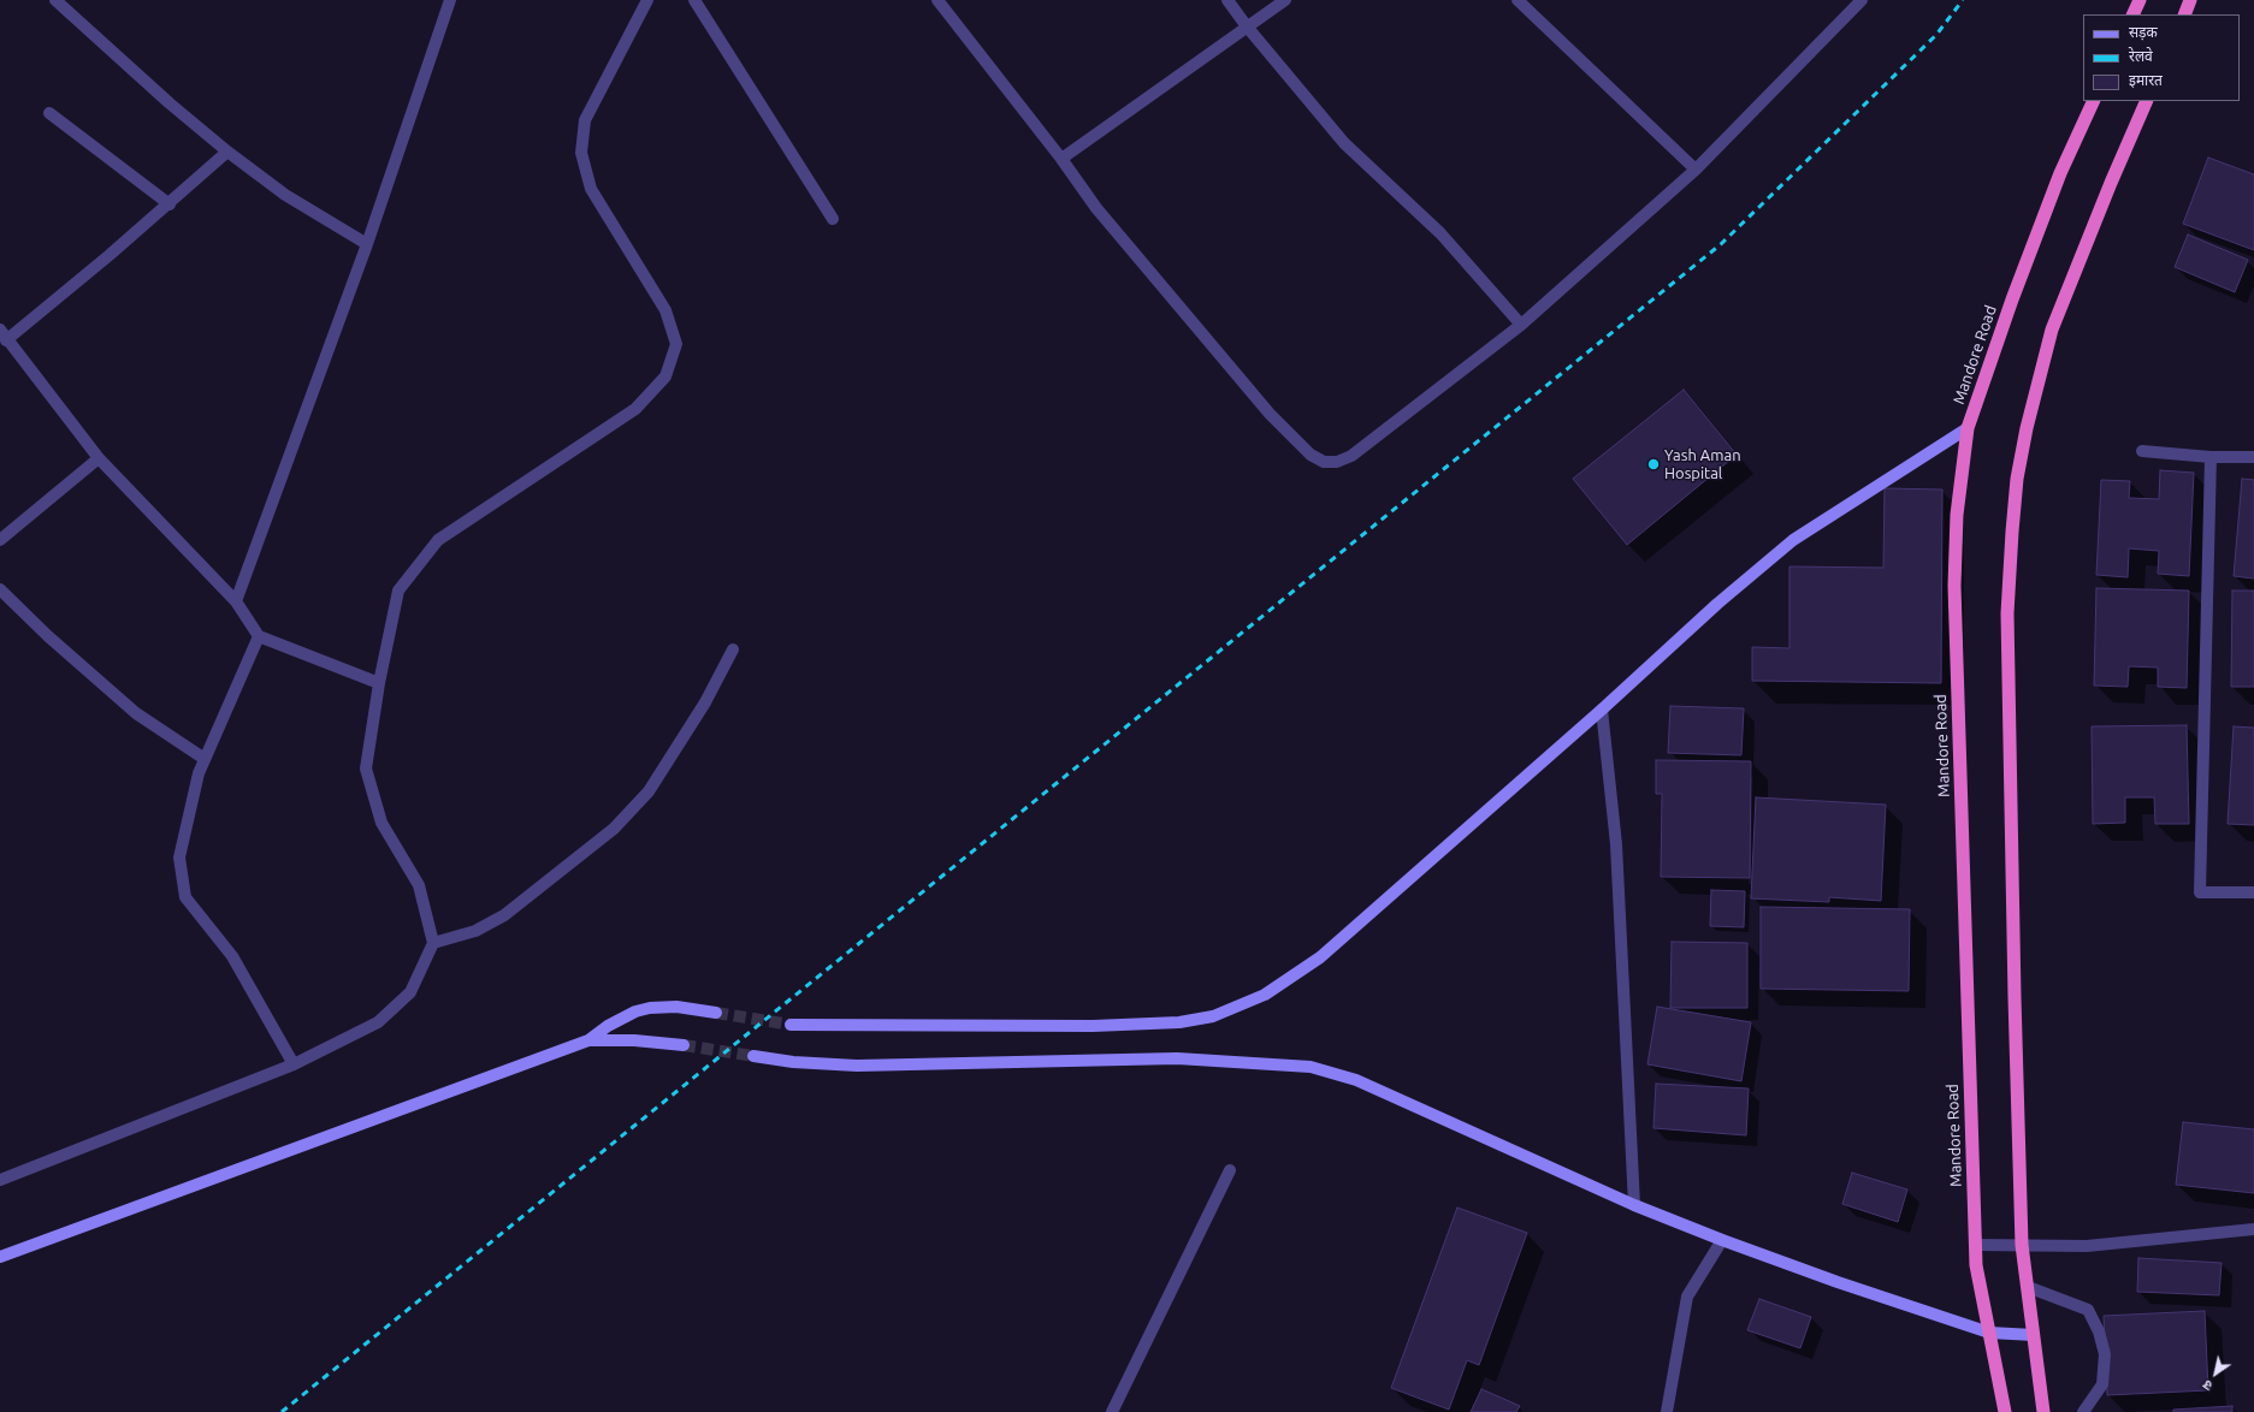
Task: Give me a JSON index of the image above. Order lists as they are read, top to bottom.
{
  "streets": {
    "highway": ["Mandore Road"]
  },
  "places": ["Yash Aman Hospital"],
  "legend": ["सड़क", "रेलवे", "इमारत"],
  "north": "bottom left"
}
